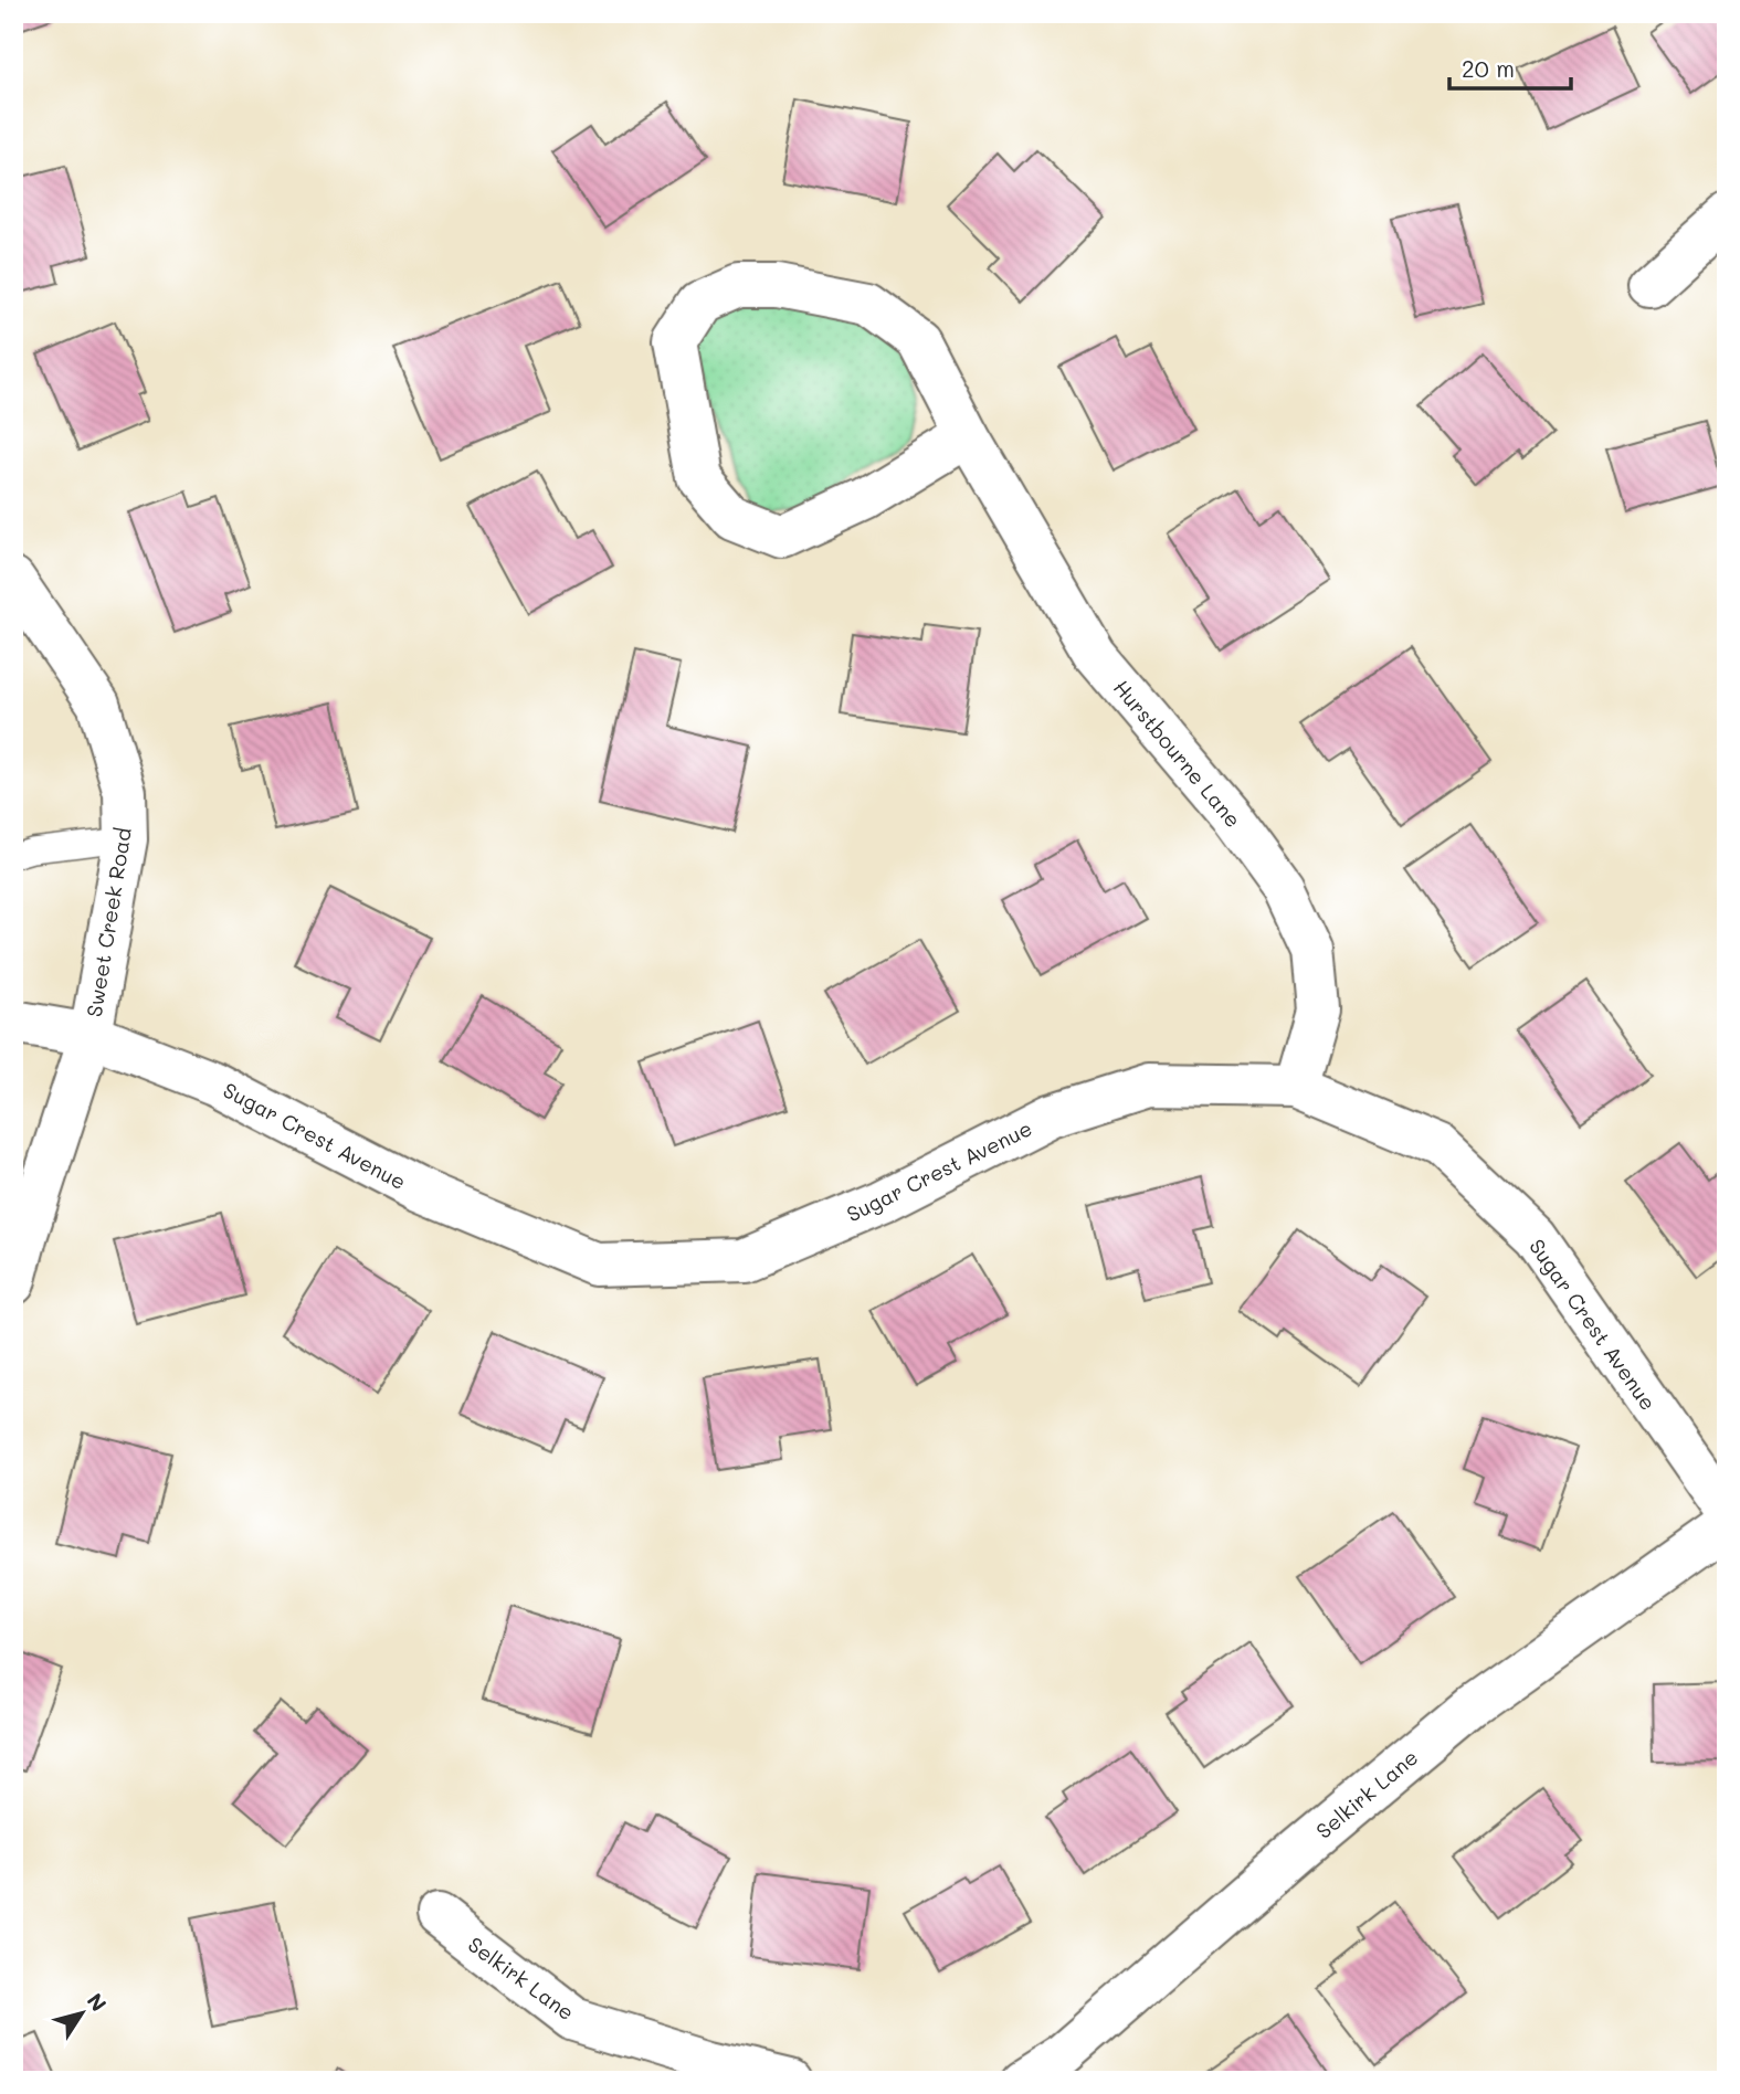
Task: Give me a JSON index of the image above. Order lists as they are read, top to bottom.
{
  "streets": {
    "street": [
      "Hurstbourne Lane",
      "Sweet Creek Road",
      "Sugar Crest Avenue",
      "Selkirk Lane"
    ]
  },
  "crossings": [
    ["Hurstbourne Lane", "Sugar Crest Avenue"],
    ["Sweet Creek Road", "Sugar Crest Avenue"]
  ],
  "scale_bar": "20 m",
  "north": "top right"
}
